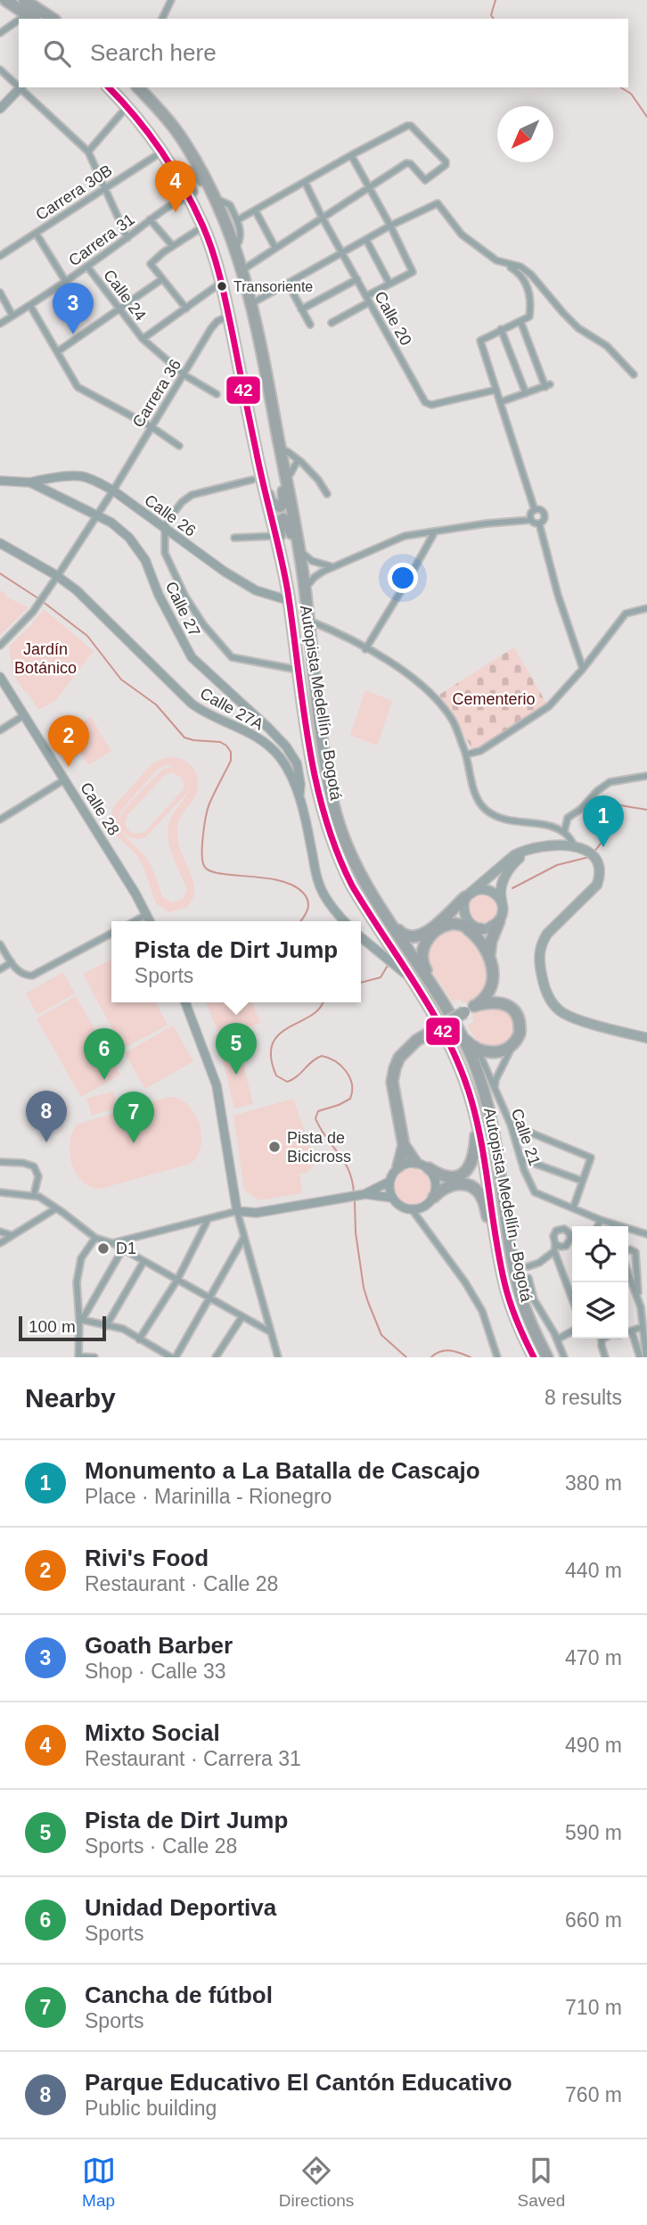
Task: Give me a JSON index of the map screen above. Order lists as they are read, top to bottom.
{
  "streets": {
    "highway": ["Autopista Medellín - Bogotá"],
    "main road": [
      "Calle 26",
      "Calle 27",
      "Calle 27A",
      "Calle 28"
    ],
    "street": [
      "Carrera 30B",
      "Carrera 31",
      "Calle 24",
      "Calle 20",
      "Carrera 36",
      "Calle 21"
    ]
  },
  "crossings": [
    ["Carrera 30B", "Autopista Medellín - Bogotá"],
    ["Carrera 31", "Calle 24"],
    ["Carrera 31", "Autopista Medellín - Bogotá"],
    ["Calle 24", "Carrera 36"],
    ["Carrera 36", "Calle 26"],
    ["Carrera 36", "Calle 27"],
    ["Carrera 36", "Autopista Medellín - Bogotá"],
    ["Carrera 36", "Calle 27A"],
    ["Calle 26", "Calle 27"],
    ["Calle 26", "Autopista Medellín - Bogotá"],
    ["Calle 27", "Calle 27A"]
  ],
  "parks": ["Jardín Botánico", "Cementerio"],
  "places": ["Transoriente", "Pista de Bicicross", "D1"],
  "lines": ["transit line 42"],
  "scale_bar": "100 m",
  "north": "bottom left",
  "page": {
    "search": "Search here",
    "pins": [
      "4",
      "3",
      "2",
      "1",
      "5",
      "6",
      "8",
      "7"
    ],
    "popup": ["Pista de Dirt Jump", "Sports"],
    "scale": "100 m",
    "heading": ["Nearby", "8 results"],
    "list": [
      {
        "mark": "1",
        "name": "Monumento a La Batalla de Cascajo",
        "note": "Place · Marinilla - Rionegro",
        "value": "380 m"
      },
      {
        "mark": "2",
        "name": "Rivi's Food",
        "note": "Restaurant · Calle 28",
        "value": "440 m"
      },
      {
        "mark": "3",
        "name": "Goath Barber",
        "note": "Shop · Calle 33",
        "value": "470 m"
      },
      {
        "mark": "4",
        "name": "Mixto Social",
        "note": "Restaurant · Carrera 31",
        "value": "490 m"
      },
      {
        "mark": "5",
        "name": "Pista de Dirt Jump",
        "note": "Sports · Calle 28",
        "value": "590 m"
      },
      {
        "mark": "6",
        "name": "Unidad Deportiva",
        "note": "Sports",
        "value": "660 m"
      },
      {
        "mark": "7",
        "name": "Cancha de fútbol",
        "note": "Sports",
        "value": "710 m"
      },
      {
        "mark": "8",
        "name": "Parque Educativo El Cantón Educativo",
        "note": "Public building",
        "value": "760 m"
      }
    ],
    "nav": ["Map", "Directions", "Saved"]
  }
}
